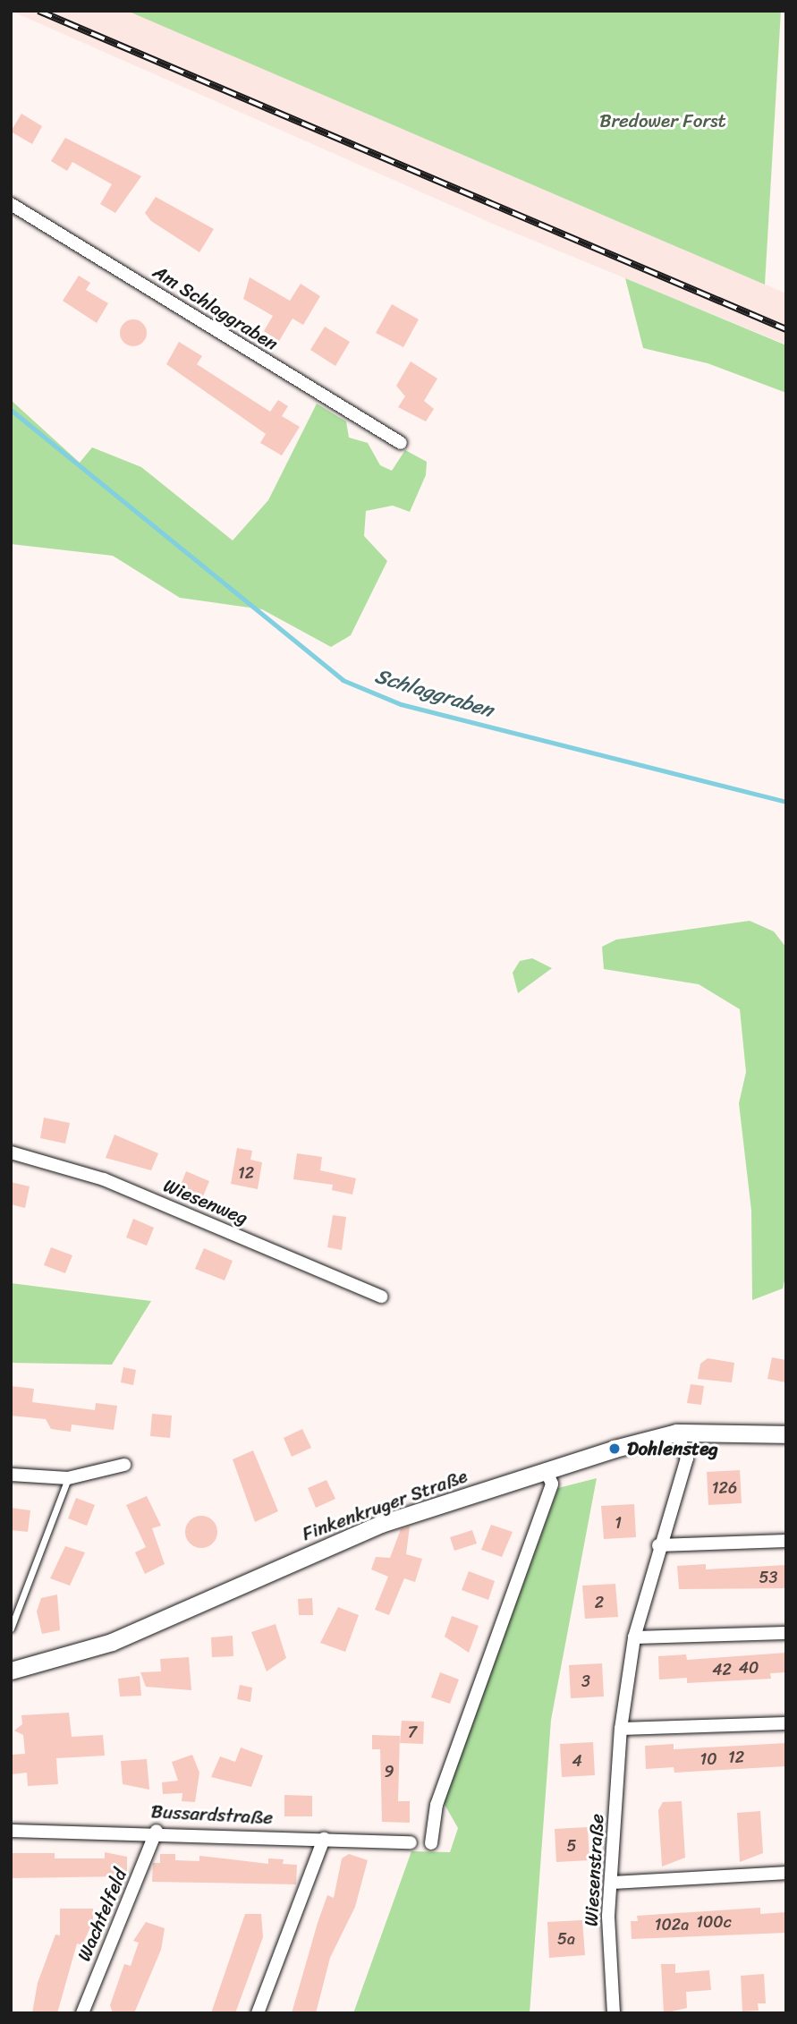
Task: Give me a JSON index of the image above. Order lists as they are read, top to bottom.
{
  "streets": {
    "street": [
      "Am Schlaggraben",
      "Wiesenweg",
      "Finkenkruger Straße",
      "Bussardstraße",
      "Wiesenstraße",
      "Wachtelfeld"
    ]
  },
  "crossings": [
    ["Finkenkruger Straße", "Wiesenstraße"],
    ["Bussardstraße", "Wachtelfeld"]
  ],
  "water": ["Schlaggraben"],
  "parks": ["Bredower Forst"],
  "places": ["Dohlensteg"],
  "house_numbers": [
    "12",
    "126",
    "1",
    "53",
    "2",
    "40",
    "42",
    "3",
    "7",
    "12",
    "10",
    "4",
    "9",
    "5",
    "100c",
    "102a",
    "5a"
  ]
}
